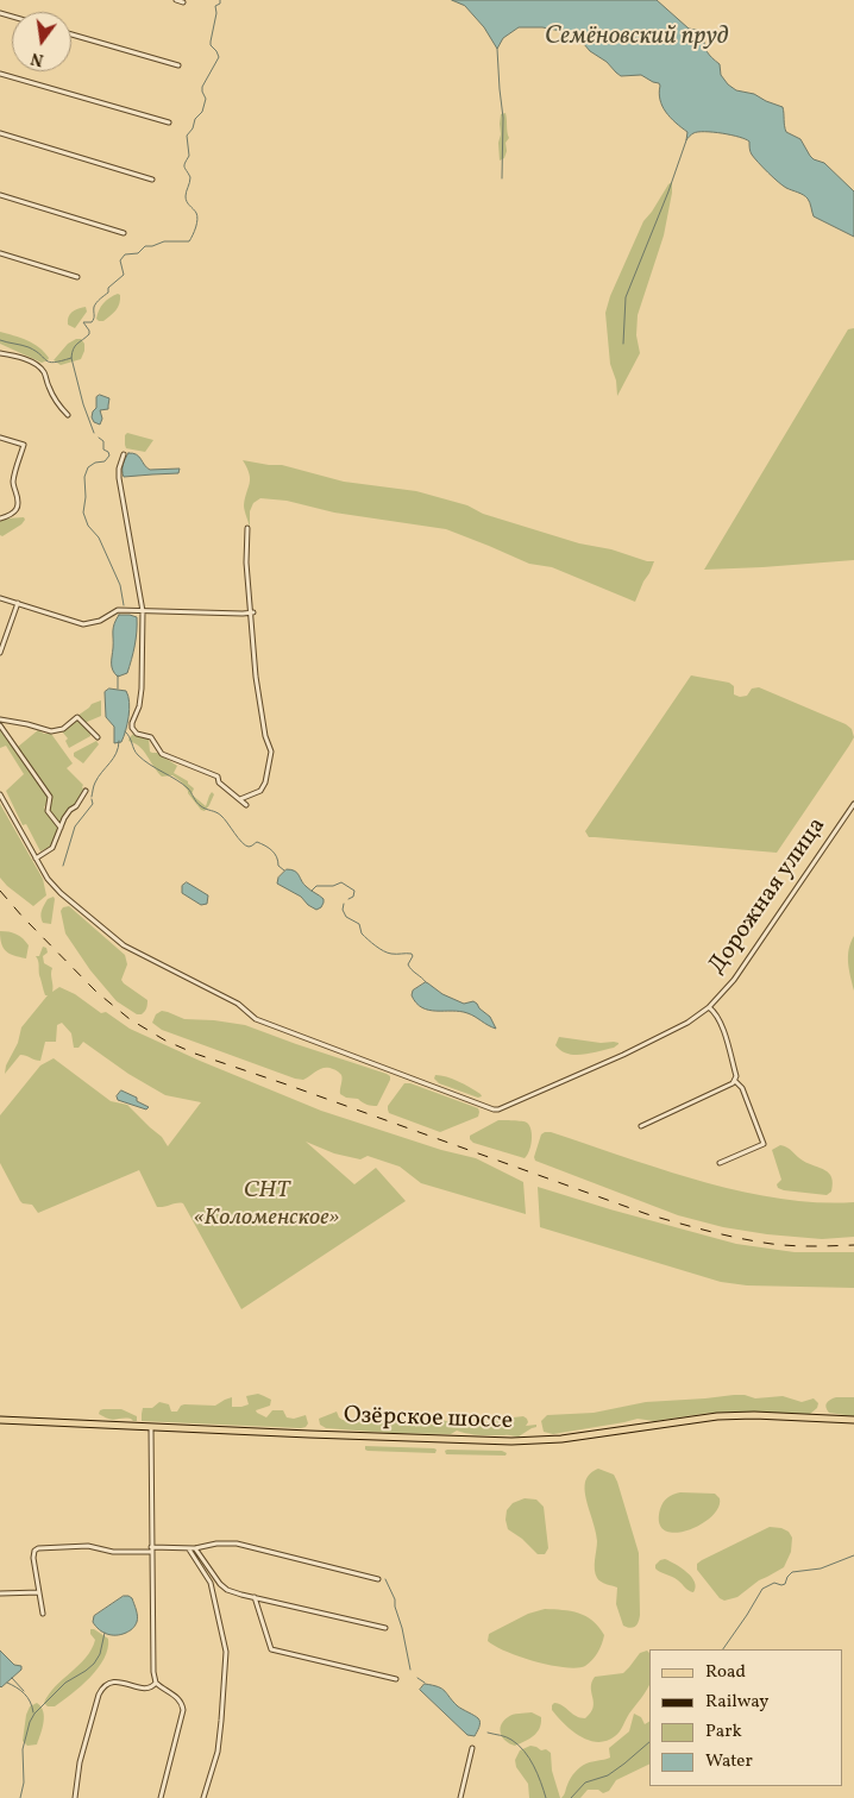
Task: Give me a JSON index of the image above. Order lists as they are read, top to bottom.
{
  "streets": {
    "main road": ["Озёрское шоссе"],
    "street": ["Дорожная улица"]
  },
  "water": ["Семёновский пруд"],
  "parks": ["СНТ «Коломенское»"],
  "legend": [
    "Road",
    "Railway",
    "Park",
    "Water"
  ],
  "north": "bottom"
}
